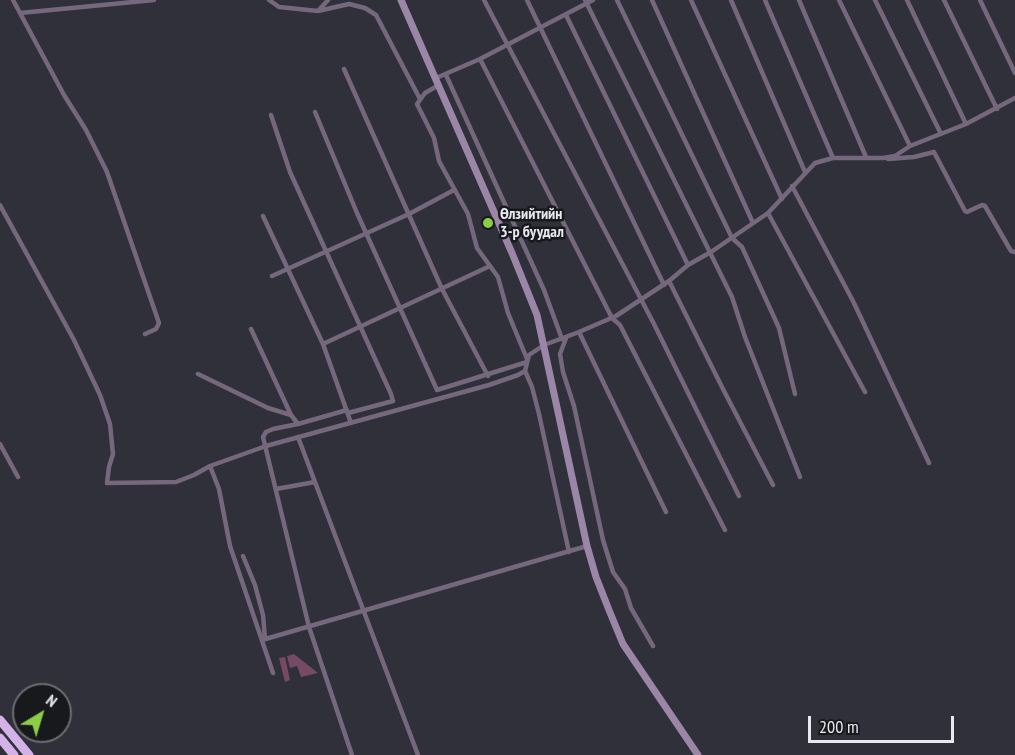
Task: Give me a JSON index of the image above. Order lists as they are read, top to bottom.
{
  "places": ["Өлзийтийн 3-р буудал"],
  "scale_bar": "200 m",
  "north": "top right"
}
